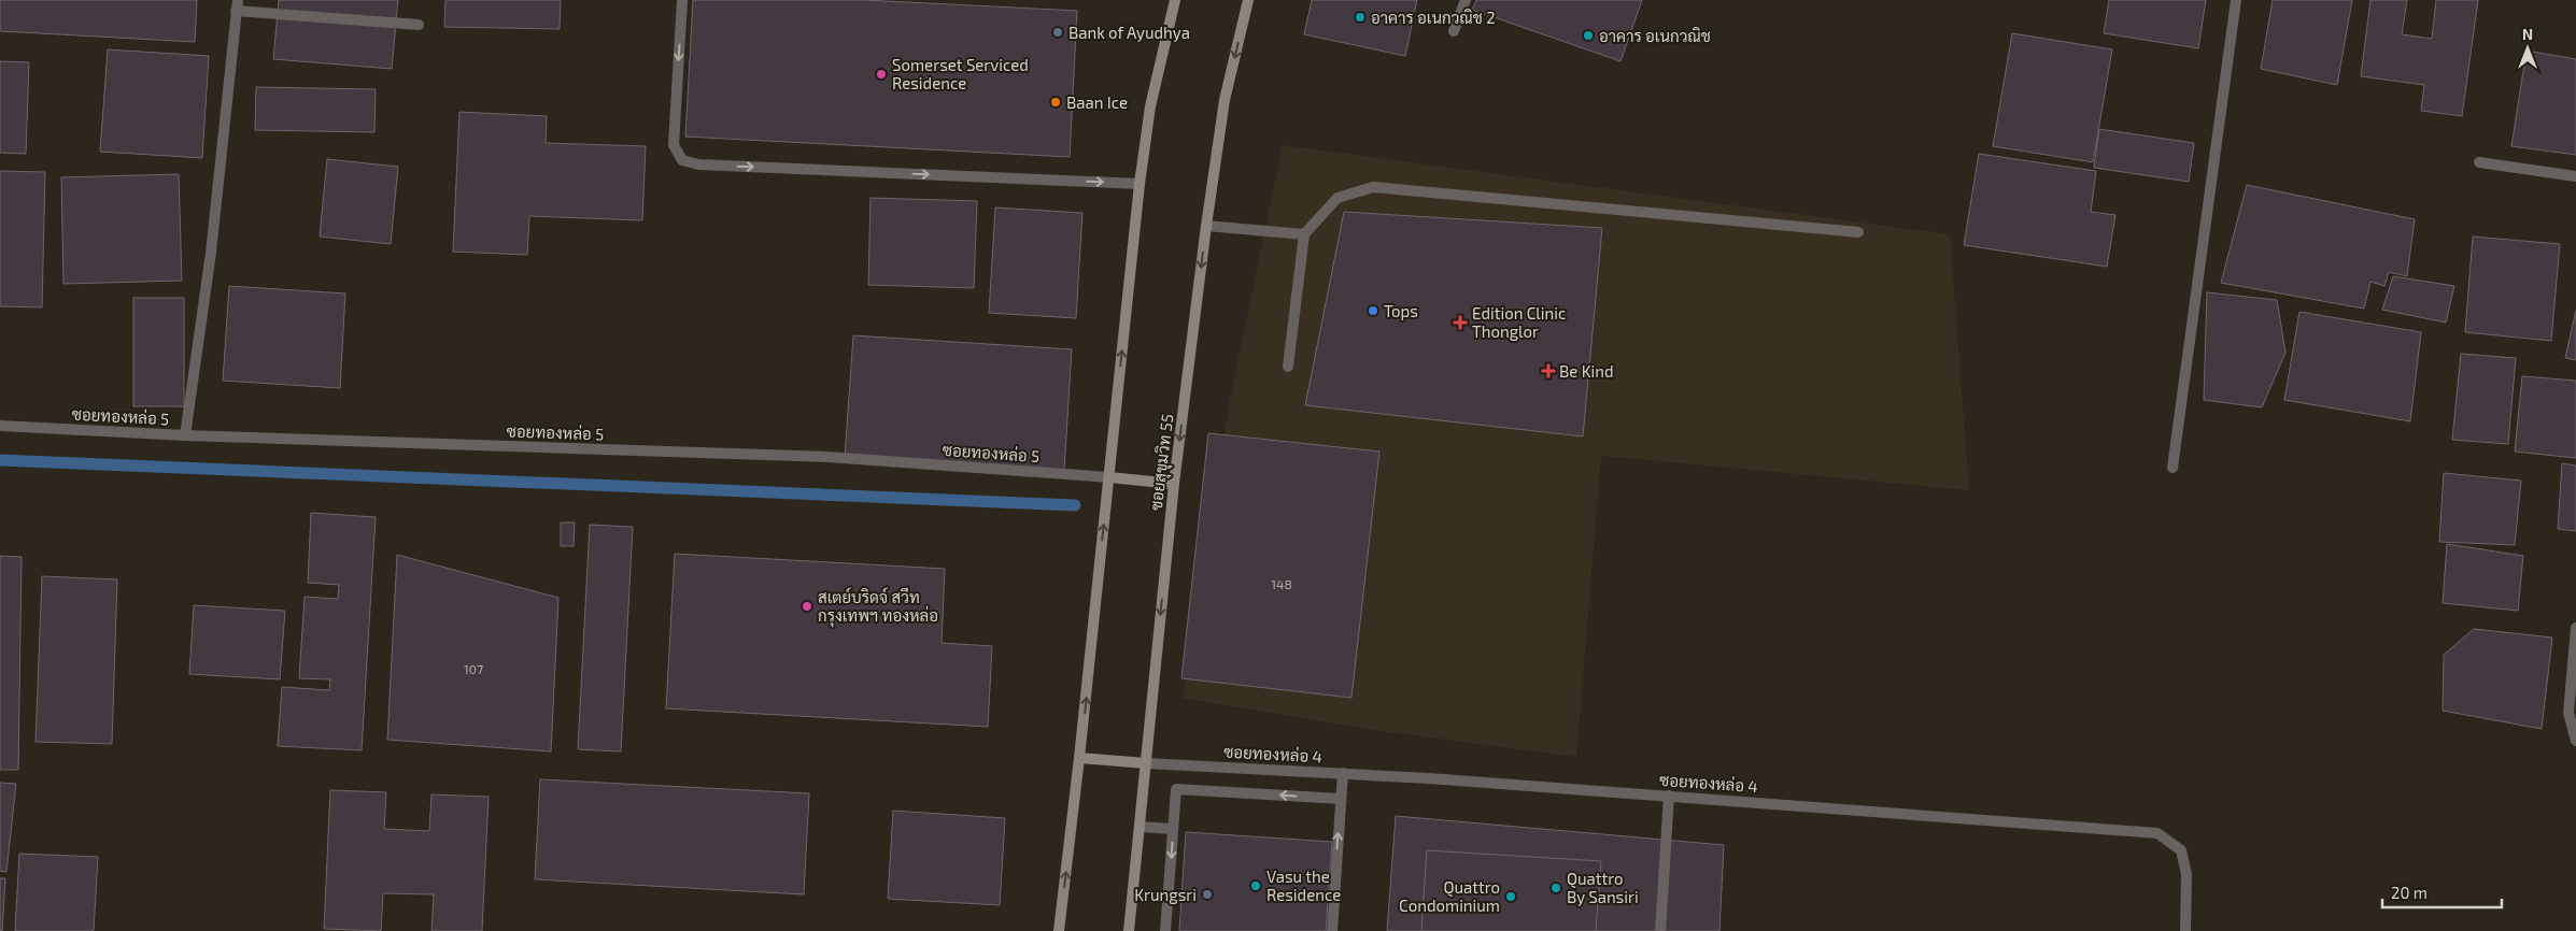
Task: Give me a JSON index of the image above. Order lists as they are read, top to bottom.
{
  "streets": {
    "main road": ["ซอยสุขุมวิท 55"],
    "street": ["ซอยทองหล่อ 5", "ซอยทองหล่อ 4"]
  },
  "crossings": [
    ["ซอยสุขุมวิท 55", "ซอยทองหล่อ 4"]
  ],
  "places": {
    "other": [
      "อาคาร อเนกวณิช 2",
      "Bank of Ayudhya",
      "อาคาร อเนกวณิช",
      "Somerset Serviced Residence",
      "Baan Ice",
      "Tops",
      "สเตย์บริดจ์ สวีท กรุงเทพฯ ทองหล่อ",
      "Vasu the Residence",
      "Quattro By Sansiri",
      "Krungsri",
      "Quattro Condominium"
    ],
    "health": ["Edition Clinic Thonglor", "Be Kind"]
  },
  "house_numbers": ["148", "107"],
  "scale_bar": "20 m",
  "north": "top"
}
